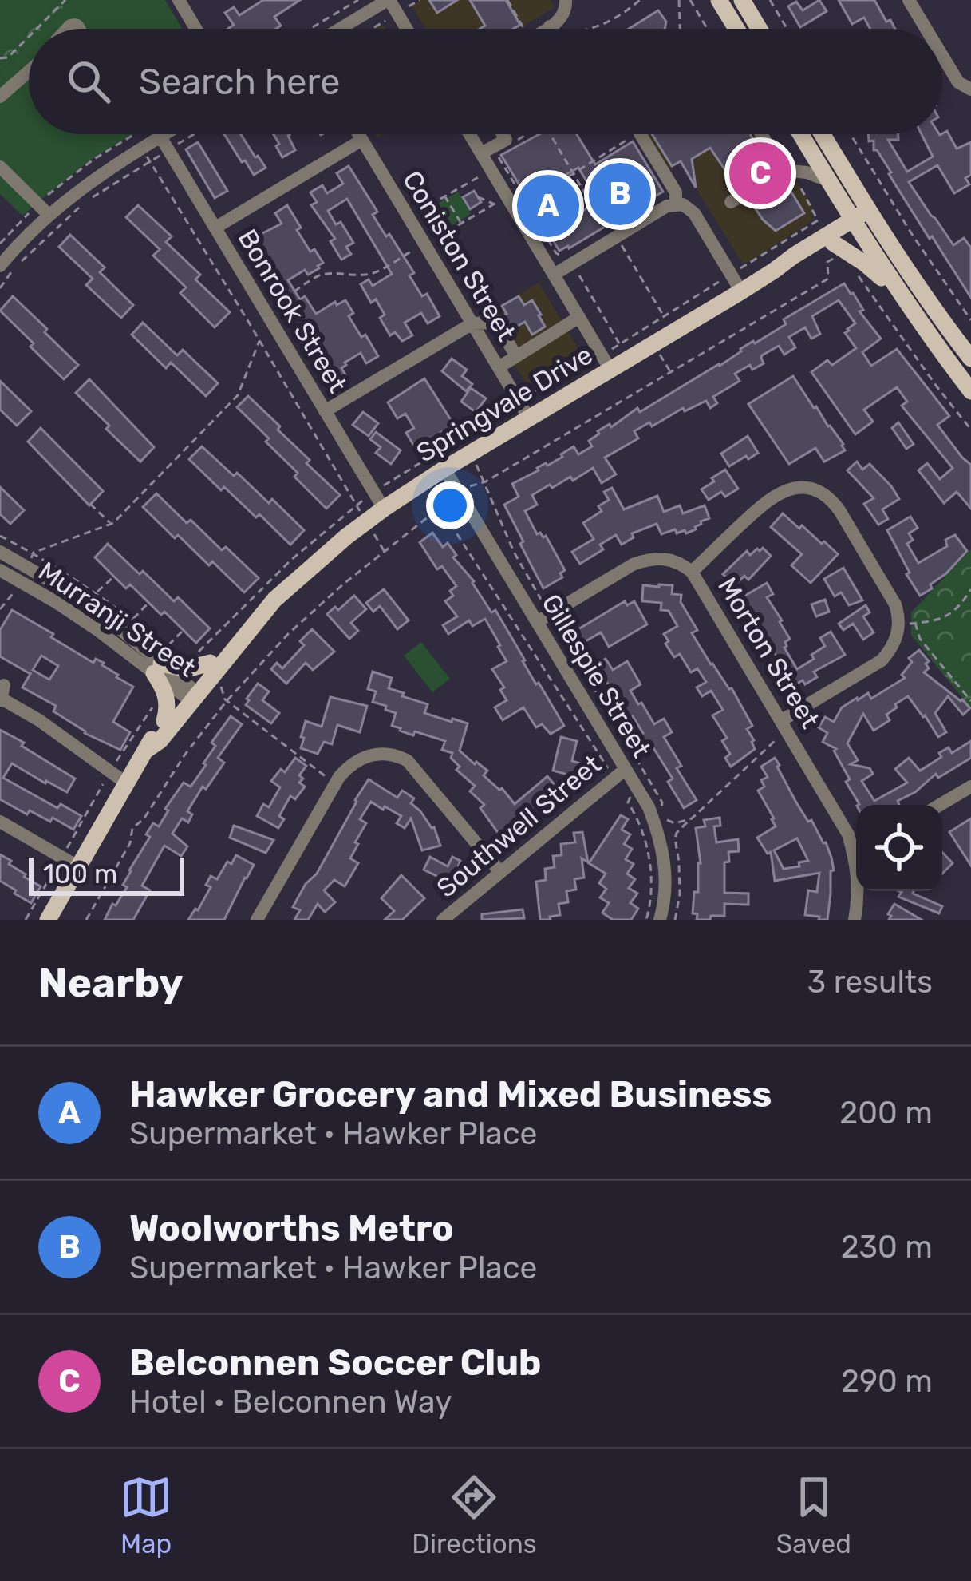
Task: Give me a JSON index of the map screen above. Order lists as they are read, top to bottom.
{
  "streets": {
    "main road": ["Springvale Drive"],
    "street": [
      "Coniston Street",
      "Bonrook Street",
      "Murranji Street",
      "Morton Street",
      "Gillespie Street",
      "Southwell Street"
    ]
  },
  "crossings": [
    ["Coniston Street", "Springvale Drive"],
    ["Bonrook Street", "Springvale Drive"],
    ["Springvale Drive", "Murranji Street"],
    ["Springvale Drive", "Gillespie Street"],
    ["Morton Street", "Gillespie Street"],
    ["Gillespie Street", "Southwell Street"]
  ],
  "scale_bar": "100 m",
  "page": {
    "search": "Search here",
    "pins": ["C", "B", "A"],
    "scale": "100 m",
    "heading": ["Nearby", "3 results"],
    "list": [
      {
        "mark": "A",
        "name": "Hawker Grocery and Mixed Business",
        "note": "Supermarket · Hawker Place",
        "value": "200 m"
      },
      {
        "mark": "B",
        "name": "Woolworths Metro",
        "note": "Supermarket · Hawker Place",
        "value": "230 m"
      },
      {
        "mark": "C",
        "name": "Belconnen Soccer Club",
        "note": "Hotel · Belconnen Way",
        "value": "290 m"
      }
    ],
    "nav": ["Map", "Directions", "Saved"]
  }
}
